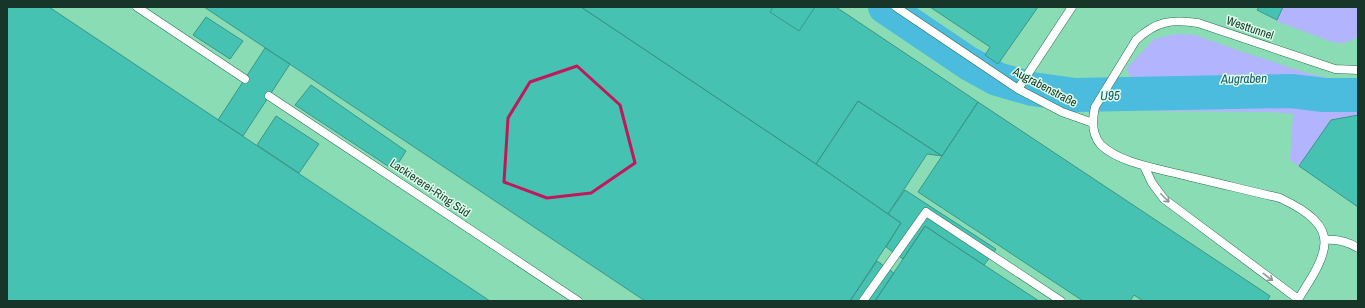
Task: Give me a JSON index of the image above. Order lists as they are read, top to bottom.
{
  "streets": {
    "lane": ["Westtunnel", "Augrabenstraße", "Lackiererei-Ring Süd"]
  },
  "crossings": [
    ["Westtunnel", "Augrabenstraße"]
  ],
  "water": ["Augraben", "U95"]
}
